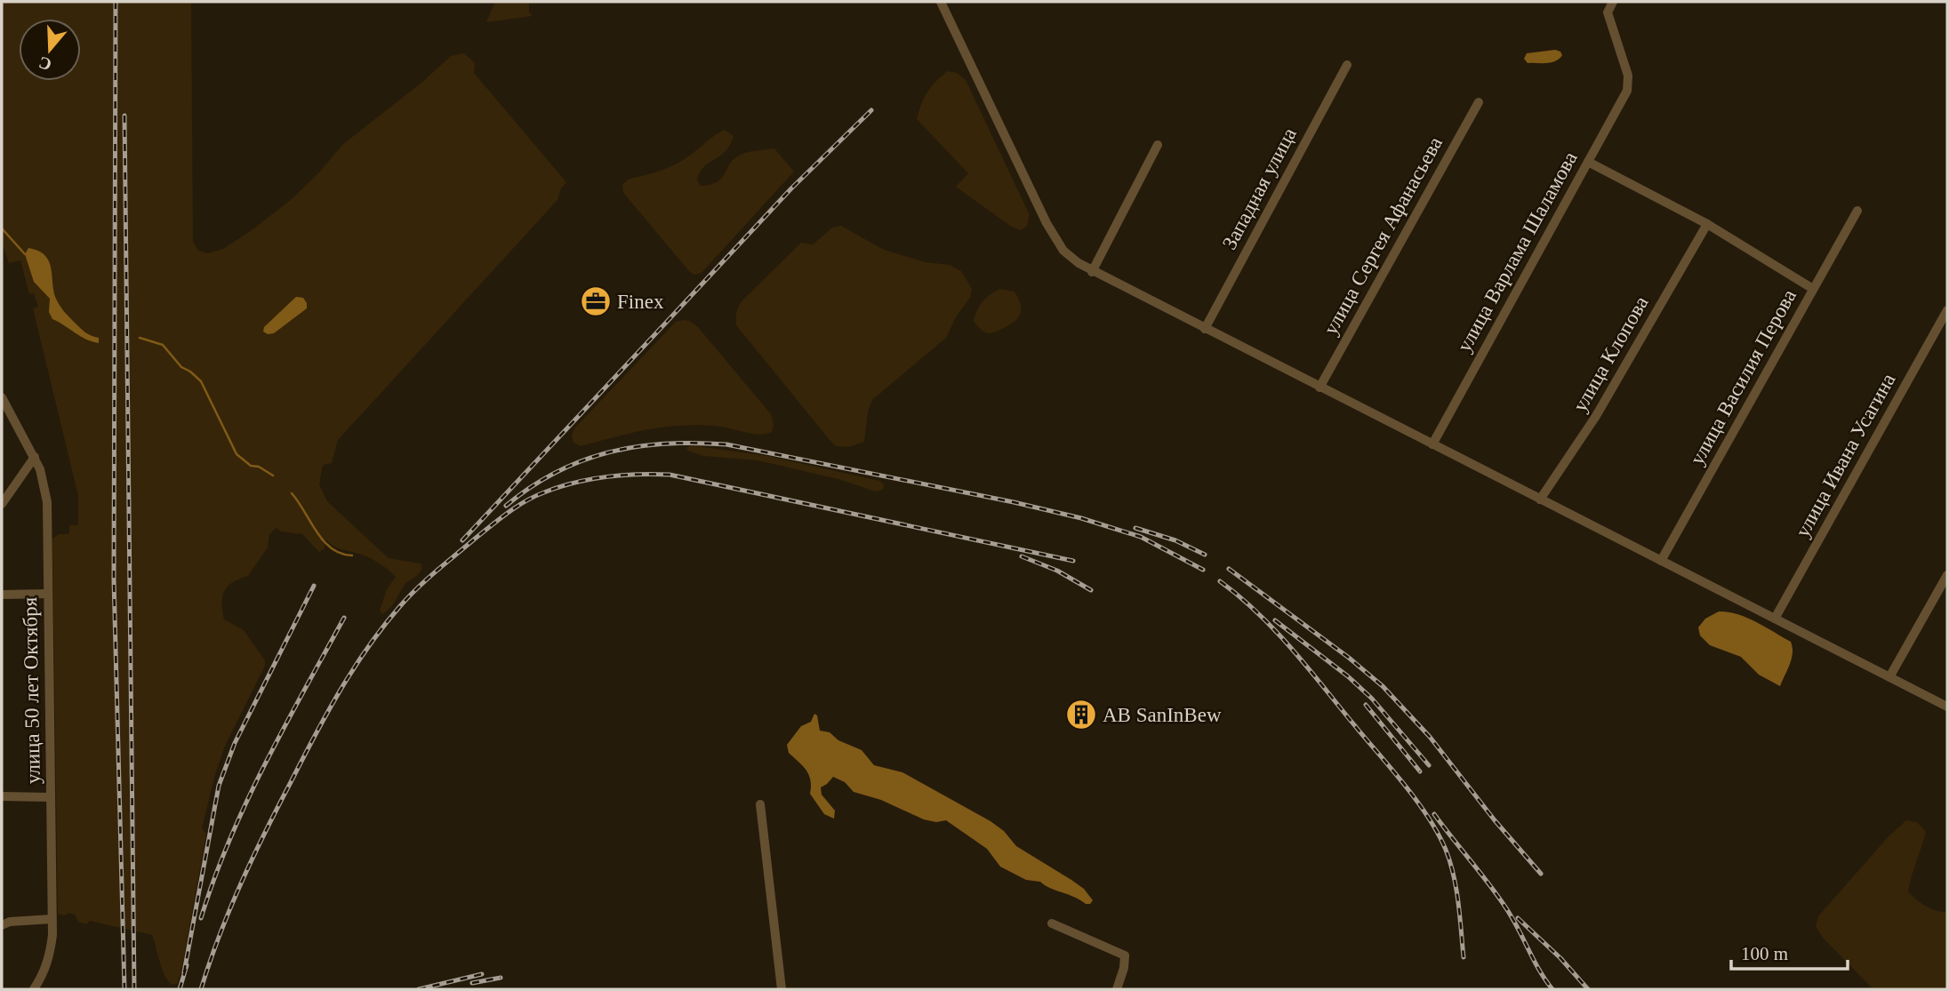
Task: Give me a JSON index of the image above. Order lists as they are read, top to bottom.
{
  "streets": {
    "street": [
      "Западная улица",
      "улица Сергея Афанасьева",
      "улица Варлама Шаламова",
      "улица Клопова",
      "улица Василия Перова",
      "улица Ивана Усагина",
      "улица 50 лет Октября"
    ]
  },
  "places": {
    "office": ["Finex"],
    "building": ["AB SanInBew"]
  },
  "scale_bar": "100 m",
  "north": "bottom"
}
